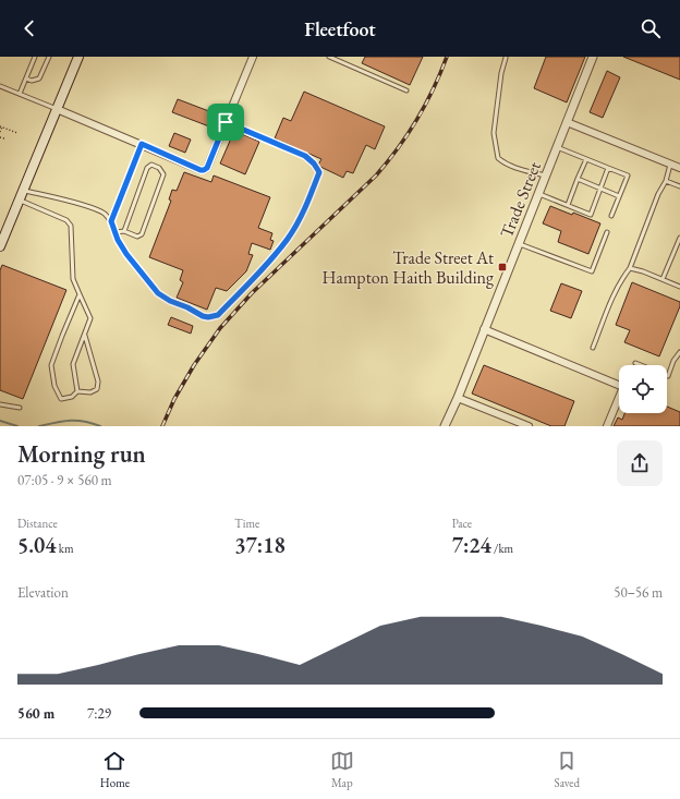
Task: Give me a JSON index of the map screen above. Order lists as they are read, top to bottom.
{
  "streets": {
    "street": ["Trade Street"]
  },
  "places": {
    "transit": ["Trade Street At Hampton Haith Building"]
  },
  "page": {
    "header": "Fleetfoot",
    "heading": ["Morning run", "07:05 · 9 × 560 m"],
    "stats": [
      ["Distance", "5.04 km"],
      ["Time", "37:18"],
      ["Pace", "7:24 /km"]
    ],
    "chart": ["Elevation", "50–56 m"],
    "list": [
      {
        "name": "560 m",
        "note": "7:29"
      }
    ],
    "tabs": ["Home", "Map", "Saved"]
  }
}
